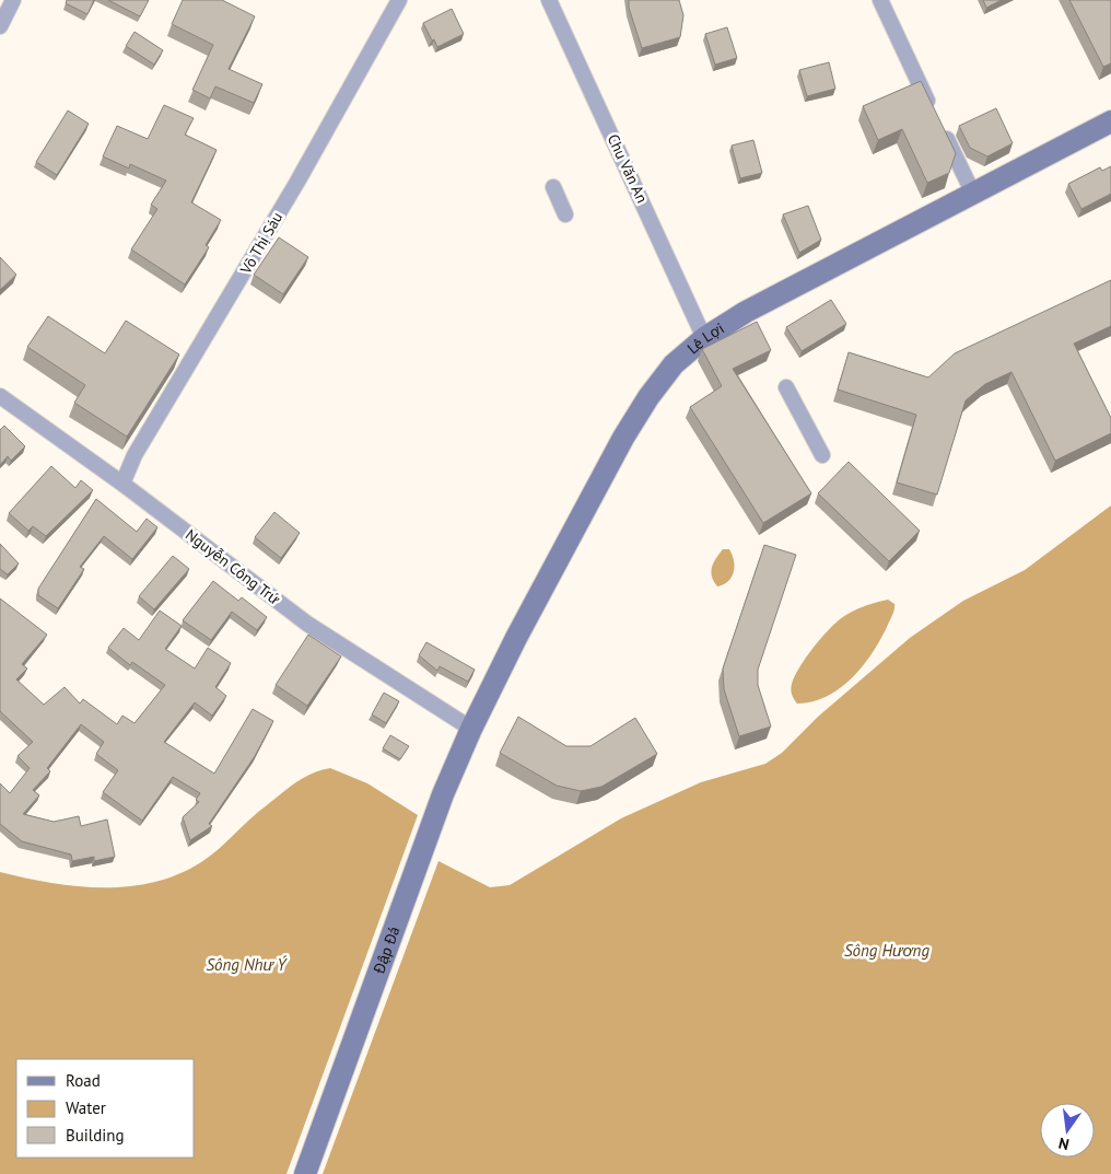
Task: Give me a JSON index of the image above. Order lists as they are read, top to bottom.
{
  "streets": {
    "main road": ["Lê Lợi", "Đập Đá"],
    "street": ["Chu Văn An", "Võ Thị Sáu", "Nguyễn Công Trứ"]
  },
  "crossings": [
    ["Chu Văn An", "Lê Lợi"],
    ["Võ Thị Sáu", "Nguyễn Công Trứ"],
    ["Lê Lợi", "Nguyễn Công Trứ"],
    ["Lê Lợi", "Đập Đá"],
    ["Nguyễn Công Trứ", "Đập Đá"]
  ],
  "water": ["Sông Hương", "Sông Như Ý"],
  "legend": ["Road", "Water", "Building"],
  "north": "bottom"
}
